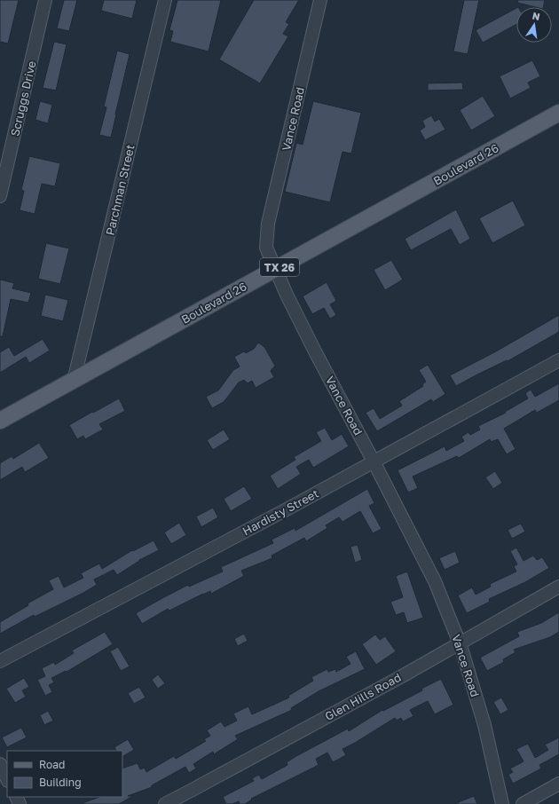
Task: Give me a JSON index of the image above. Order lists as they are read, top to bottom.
{
  "streets": {
    "main road": ["Boulevard 26", "TX 26"],
    "street": [
      "Scruggs Drive",
      "Vance Road",
      "Parchman Street",
      "Hardisty Street",
      "Glen Hills Road"
    ]
  },
  "crossings": [
    ["Vance Road", "Boulevard 26"],
    ["Vance Road", "Hardisty Street"],
    ["Vance Road", "Glen Hills Road"],
    ["Boulevard 26", "Parchman Street"]
  ],
  "legend": ["Road", "Building"],
  "north": "top"
}
